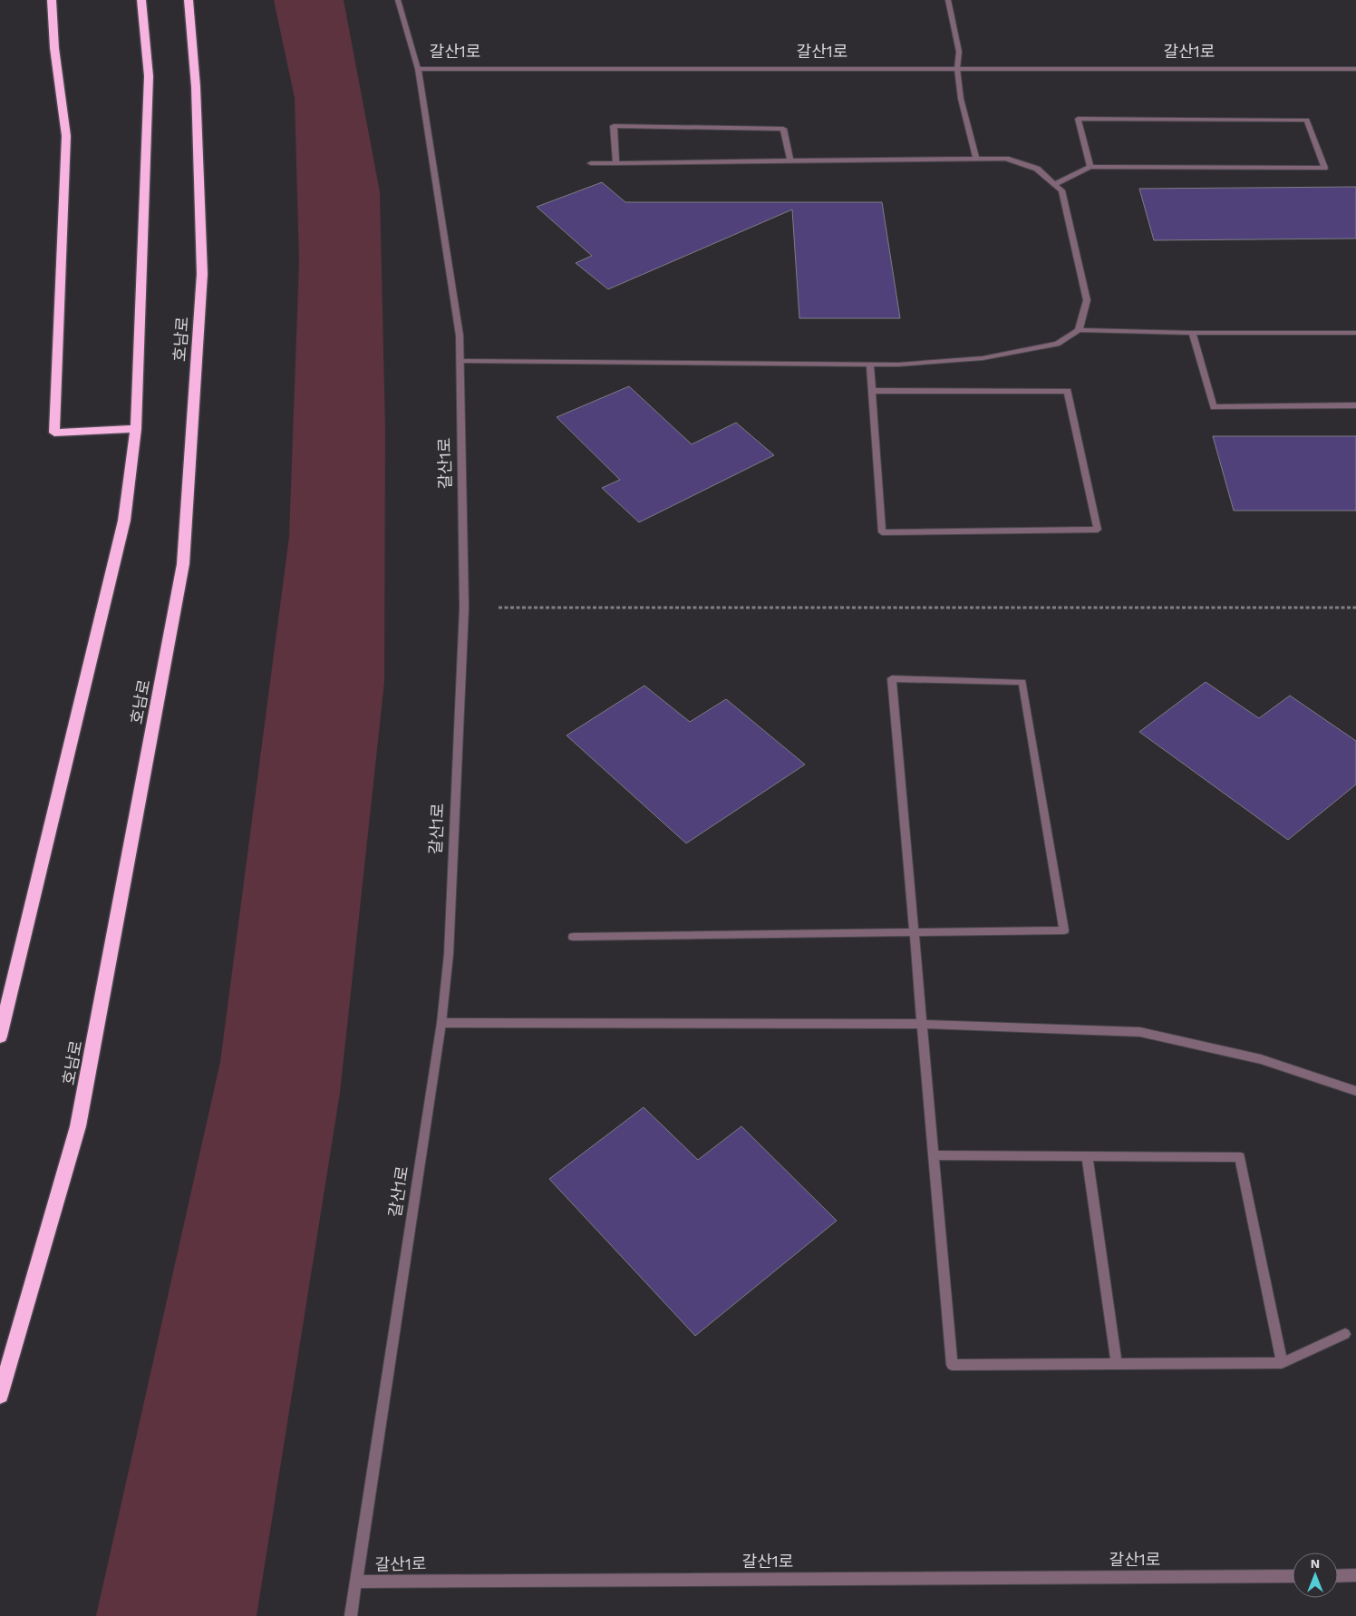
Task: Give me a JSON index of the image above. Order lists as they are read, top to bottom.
{
  "streets": {
    "highway": ["호남로"],
    "street": ["갈산1로"]
  },
  "north": "top"
}
